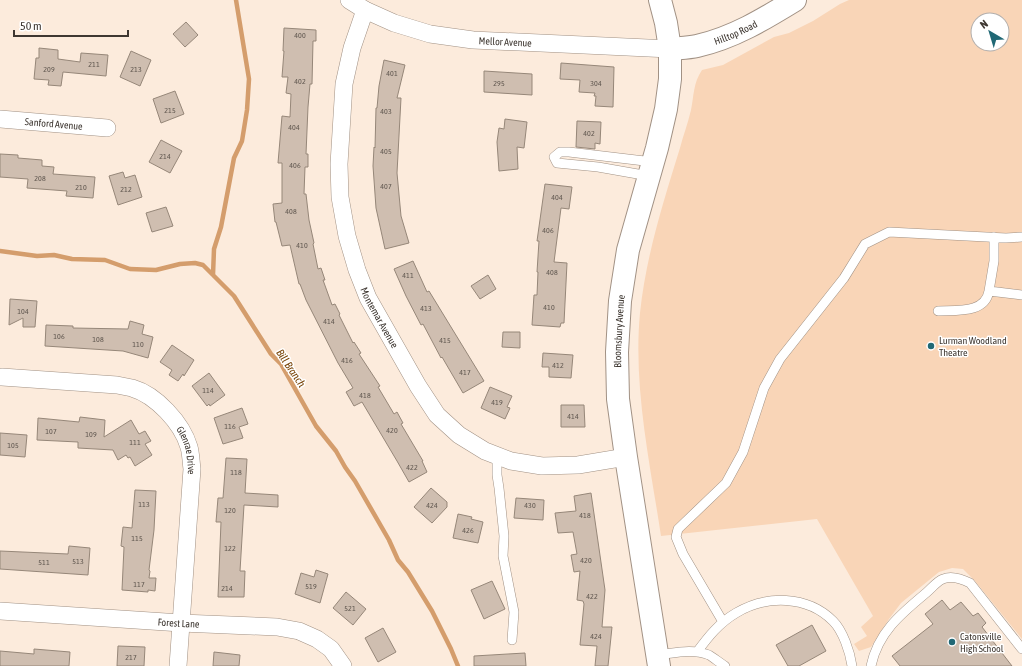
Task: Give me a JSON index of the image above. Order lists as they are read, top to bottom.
{
  "streets": {
    "main road": ["Hilltop Road", "Bloomsbury Avenue"],
    "street": [
      "Mellor Avenue",
      "Sanford Avenue",
      "Montemar Avenue",
      "Glenrae Drive",
      "Forest Lane"
    ]
  },
  "crossings": [
    ["Hilltop Road", "Mellor Avenue"],
    ["Hilltop Road", "Bloomsbury Avenue"],
    ["Mellor Avenue", "Montemar Avenue"],
    ["Mellor Avenue", "Bloomsbury Avenue"],
    ["Montemar Avenue", "Bloomsbury Avenue"],
    ["Glenrae Drive", "Forest Lane"]
  ],
  "water": ["Bill Branch"],
  "places": ["Lurman Woodland Theatre", "Catonsville High School"],
  "house_numbers": [
    "400",
    "211",
    "209",
    "213",
    "401",
    "402",
    "295",
    "304",
    "215",
    "403",
    "404",
    "402",
    "405",
    "214",
    "406",
    "208",
    "407",
    "210",
    "212",
    "404",
    "408",
    "406",
    "410",
    "408",
    "411",
    "410",
    "413",
    "104",
    "414",
    "106",
    "108",
    "415",
    "110",
    "416",
    "412",
    "417",
    "114",
    "418",
    "419",
    "414",
    "116",
    "420",
    "107",
    "109",
    "111",
    "105",
    "422",
    "118",
    "113",
    "424",
    "430",
    "120",
    "418",
    "426",
    "115",
    "122",
    "420",
    "513",
    "511",
    "117",
    "519",
    "214",
    "422",
    "521",
    "424",
    "217"
  ],
  "scale_bar": "50 m",
  "north": "top left"
}
